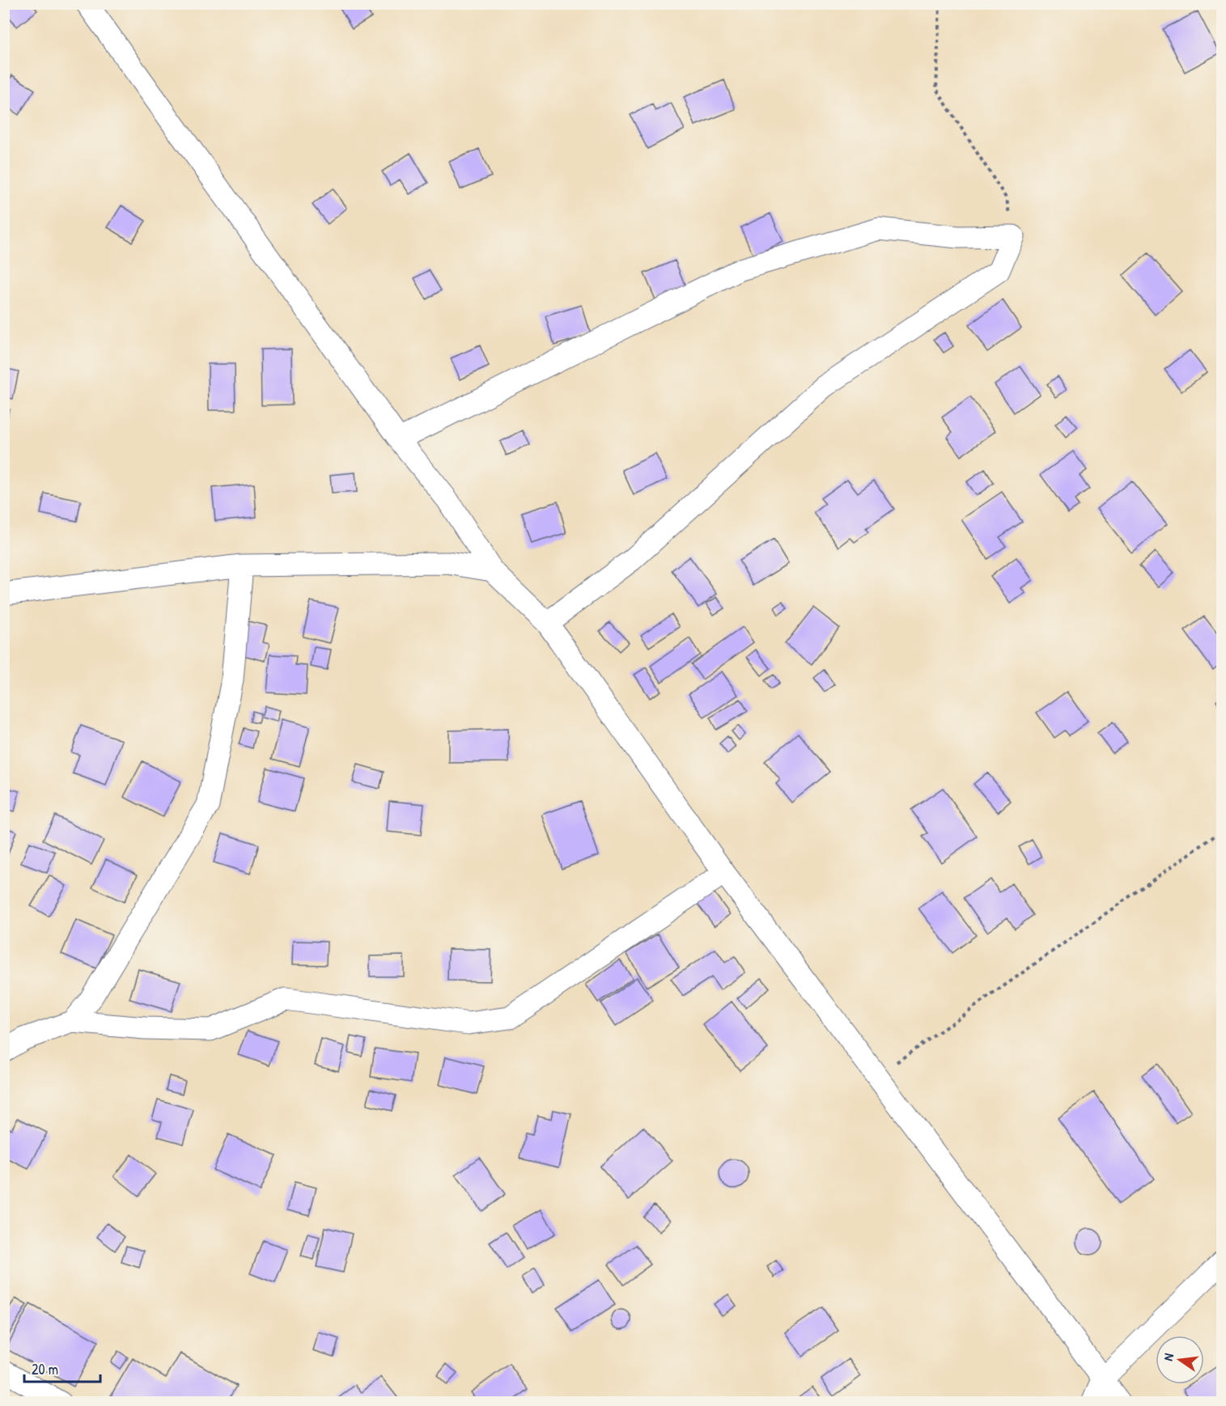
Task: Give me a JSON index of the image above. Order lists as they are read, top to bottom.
{
  "scale_bar": "20 m",
  "north": "left"
}
